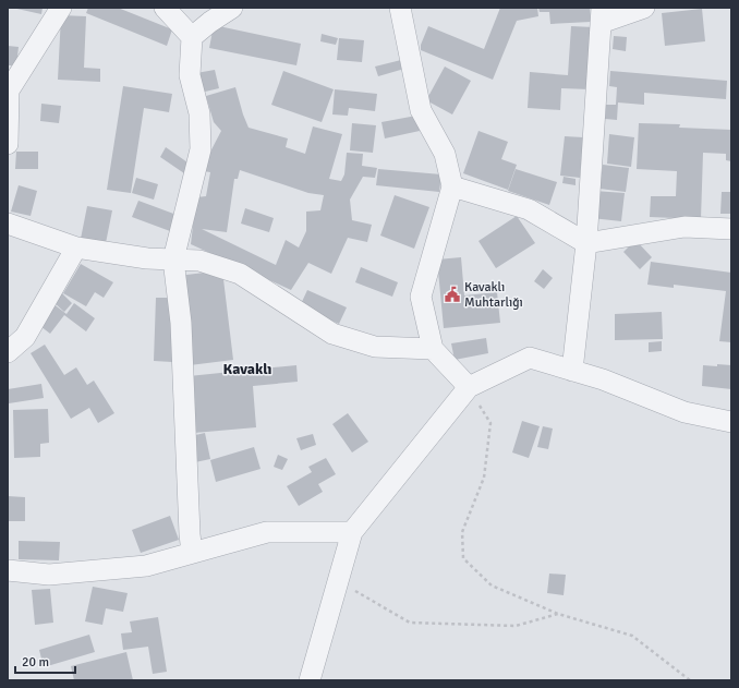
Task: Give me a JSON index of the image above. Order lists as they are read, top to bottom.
{
  "districts": ["Kavaklı"],
  "places": {
    "public building": ["Kavaklı Muhtarlığı"]
  },
  "scale_bar": "20 m"
}
